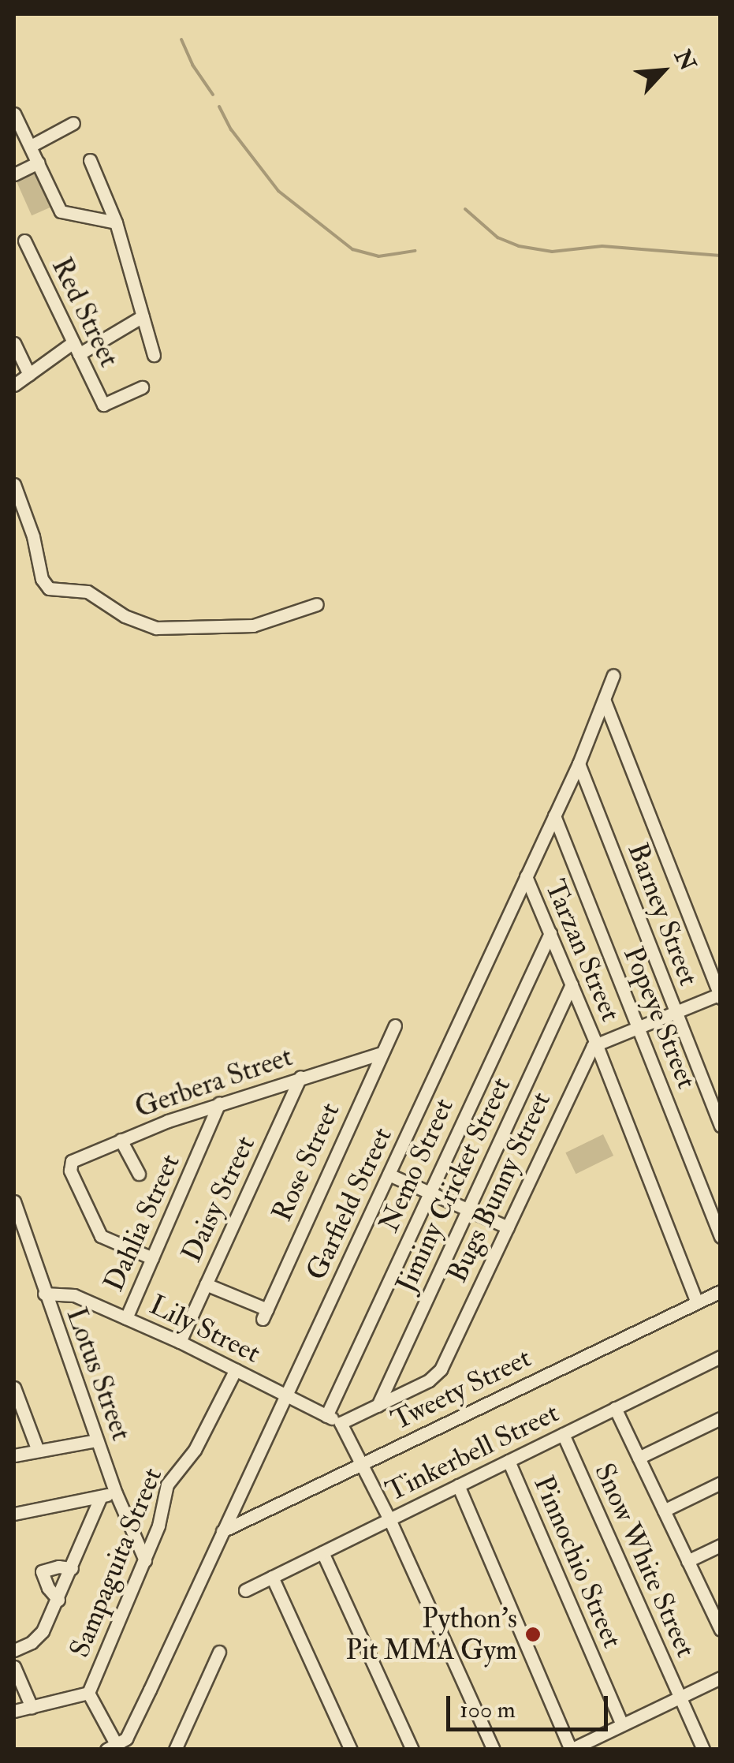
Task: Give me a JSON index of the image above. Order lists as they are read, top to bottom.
{
  "streets": {
    "street": [
      "Red Street",
      "Barney Street",
      "Tarzan Street",
      "Popeye Street",
      "Gerbera Street",
      "Rose Street",
      "Nemo Street",
      "Jiminy Cricket Street",
      "Bugs Bunny Street",
      "Daisy Street",
      "Garfield Street",
      "Dahlia Street",
      "Lily Street",
      "Lotus Street",
      "Tweety Street",
      "Tinkerbell Street",
      "Snow White Street",
      "Pinnochio Street",
      "Sampaguita Street"
    ]
  },
  "crossings": [
    ["Barney Street", "Garfield Street"],
    ["Tarzan Street", "Nemo Street"],
    ["Tarzan Street", "Jiminy Cricket Street"],
    ["Tarzan Street", "Bugs Bunny Street"],
    ["Tarzan Street", "Garfield Street"],
    ["Popeye Street", "Garfield Street"],
    ["Gerbera Street", "Rose Street"],
    ["Gerbera Street", "Daisy Street"],
    ["Gerbera Street", "Dahlia Street"],
    ["Rose Street", "Daisy Street"],
    ["Nemo Street", "Lily Street"],
    ["Jiminy Cricket Street", "Bugs Bunny Street"],
    ["Bugs Bunny Street", "Lily Street"],
    ["Daisy Street", "Lily Street"],
    ["Garfield Street", "Lily Street"],
    ["Garfield Street", "Tweety Street"],
    ["Dahlia Street", "Lily Street"],
    ["Lily Street", "Lotus Street"],
    ["Lily Street", "Sampaguita Street"],
    ["Lotus Street", "Sampaguita Street"],
    ["Tinkerbell Street", "Snow White Street"],
    ["Tinkerbell Street", "Pinnochio Street"]
  ],
  "places": ["Python's Pit MMA Gym"],
  "scale_bar": "100 m",
  "north": "top right"
}
